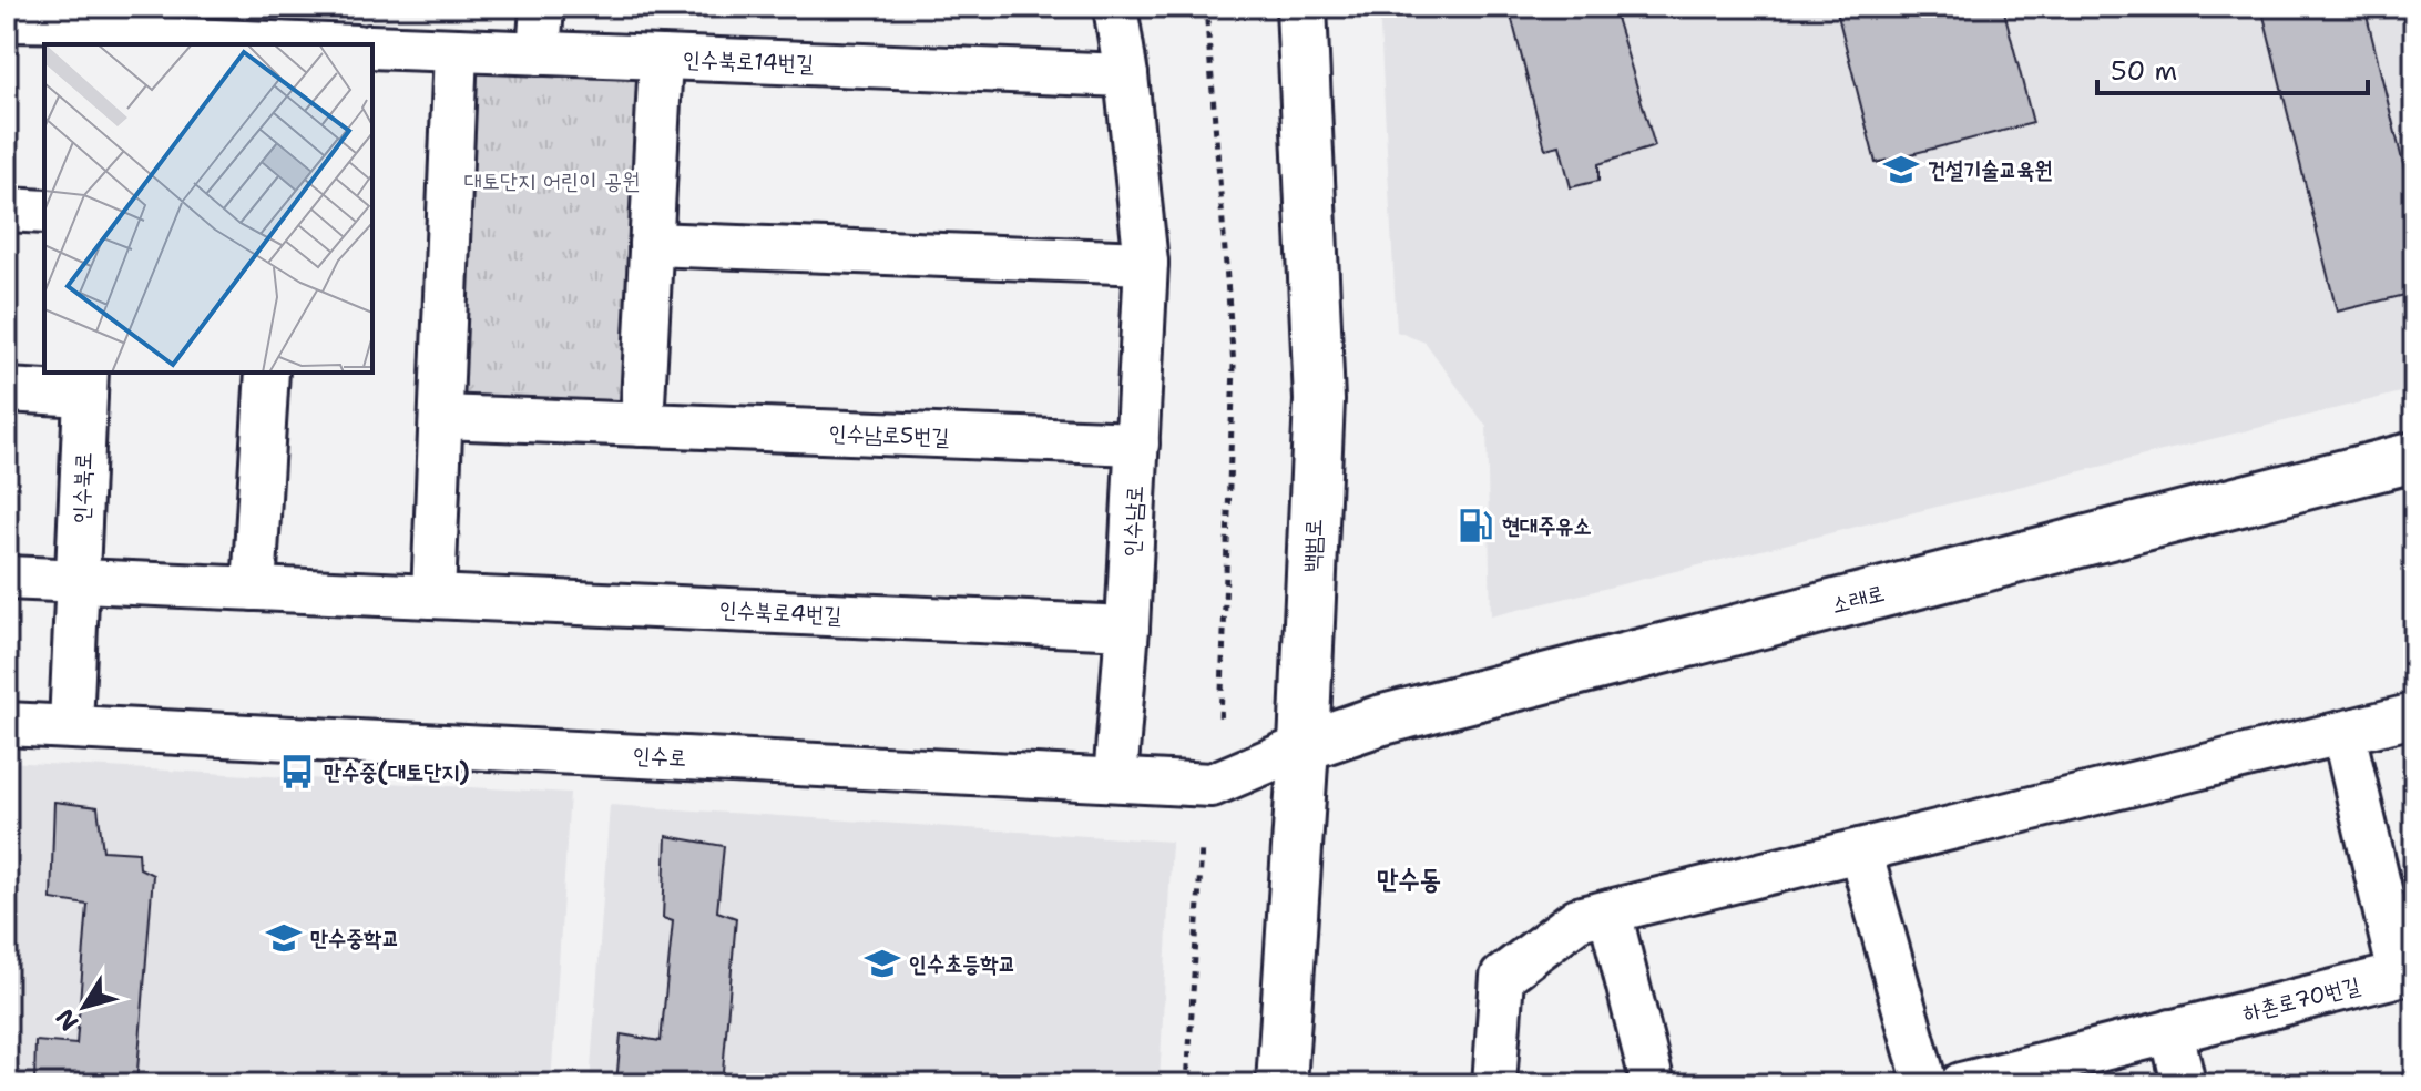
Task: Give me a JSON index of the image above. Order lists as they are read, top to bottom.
{
  "streets": {
    "main road": ["백범로", "소래로"],
    "street": [
      "인수북로14번길",
      "인수남로5번길",
      "인수북로",
      "인수남로",
      "인수북로4번길",
      "인수로",
      "하촌로70번길"
    ]
  },
  "crossings": [
    ["인수북로14번길", "인수남로"],
    ["인수남로5번길", "인수남로"],
    ["인수북로", "인수북로4번길"],
    ["인수북로", "인수로"],
    ["인수남로", "인수북로4번길"],
    ["인수남로", "인수로"],
    ["백범로", "소래로"],
    ["백범로", "인수로"],
    ["소래로", "인수로"]
  ],
  "districts": ["만수동"],
  "parks": ["대토단지 어린이 공원"],
  "places": {
    "school or university": ["건설기술교육원", "만수중학교", "인수초등학교"],
    "fuel station": ["현대주유소"],
    "bus stop": ["만수중(대토단지)"]
  },
  "scale_bar": "50 m",
  "north": "bottom left"
}
